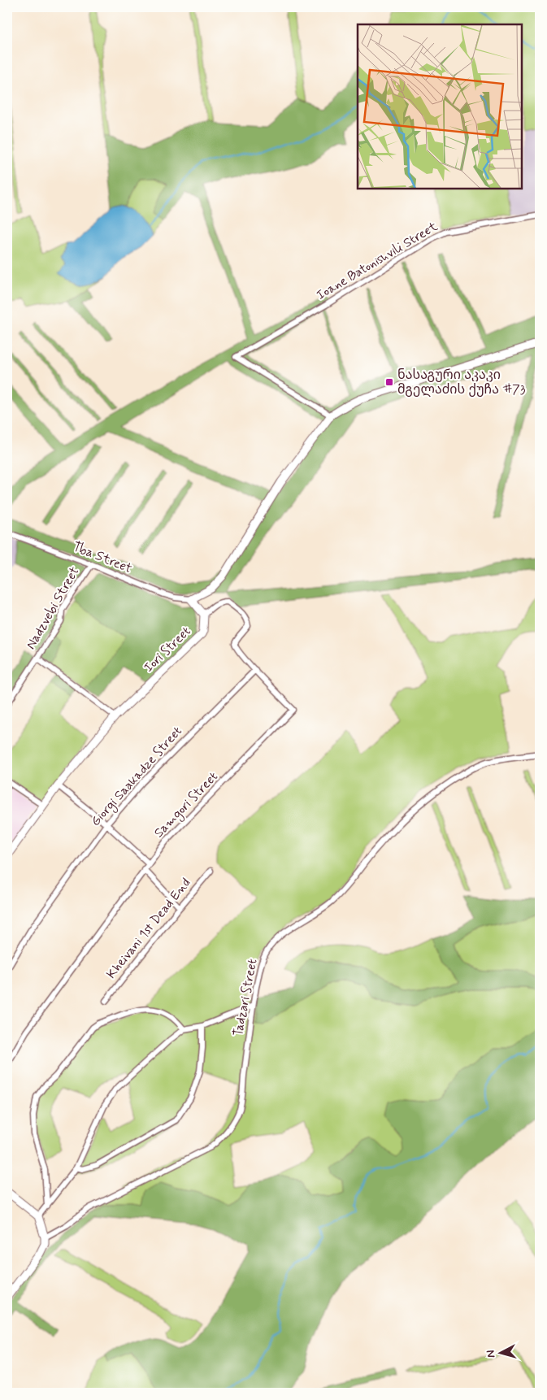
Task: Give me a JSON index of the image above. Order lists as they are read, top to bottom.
{
  "streets": {
    "street": [
      "Ioane Batonishvili Street",
      "Tba Street",
      "Nadzvebi Street",
      "Iori Street",
      "Giorgi Saakadze Street",
      "Samgori Street",
      "Kheivani 1st Dead End",
      "Tadzari Street"
    ]
  },
  "crossings": [
    ["Tba Street", "Nadzvebi Street"],
    ["Iori Street", "Samgori Street"],
    ["Giorgi Saakadze Street", "Samgori Street"]
  ],
  "places": {
    "transit": ["ნასაგური აკაკი მგელაძის ქუჩა #73"]
  },
  "north": "left"
}
